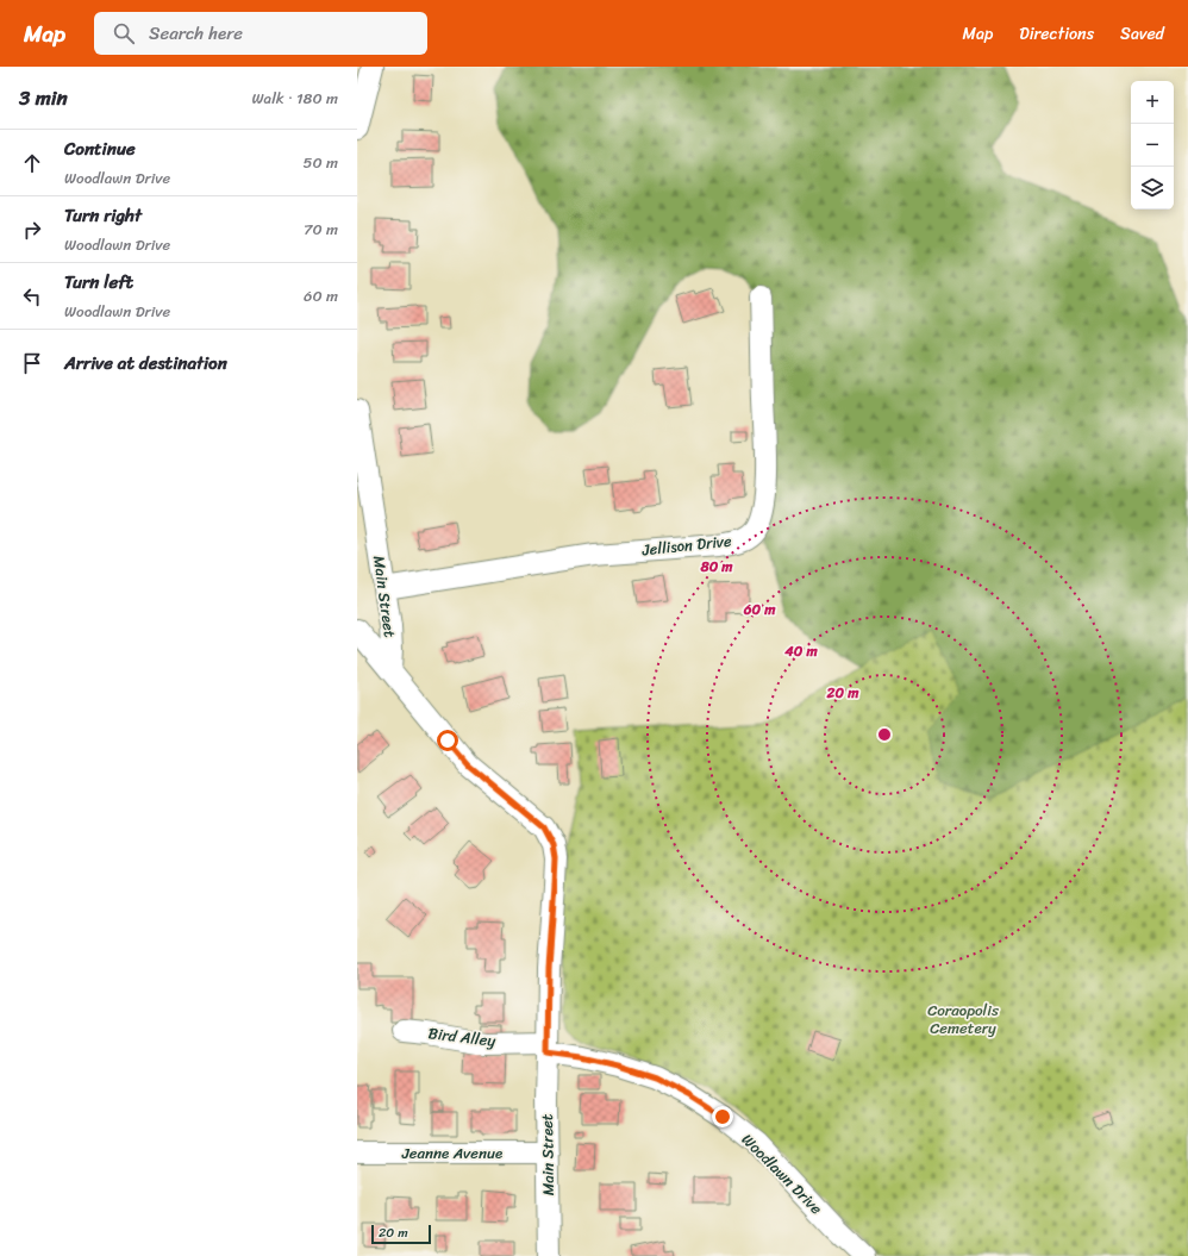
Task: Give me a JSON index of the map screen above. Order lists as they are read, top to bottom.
{
  "streets": {
    "street": [
      "Jellison Drive",
      "Main Street",
      "Bird Alley",
      "Jeanne Avenue",
      "Woodlawn Drive"
    ]
  },
  "crossings": [
    ["Jellison Drive", "Main Street"],
    ["Main Street", "Bird Alley"],
    ["Main Street", "Jeanne Avenue"],
    ["Main Street", "Woodlawn Drive"],
    ["Bird Alley", "Woodlawn Drive"]
  ],
  "parks": ["Coraopolis Cemetery"],
  "scale_bar": "20 m",
  "page": {
    "header": "Map",
    "search": "Search here",
    "nav": ["Map", "Directions", "Saved"],
    "heading": ["3 min", "Walk · 180 m"],
    "map_buttons": ["+", "−"],
    "list": [
      ["Continue", "Woodlawn Drive", "50 m"],
      ["Turn right", "Woodlawn Drive", "70 m"],
      ["Turn left", "Woodlawn Drive", "60 m"],
      "Arrive at destination"
    ],
    "scale": "20 m"
  },
  "rings": [
    "80 m",
    "60 m",
    "40 m",
    "20 m"
  ]
}
